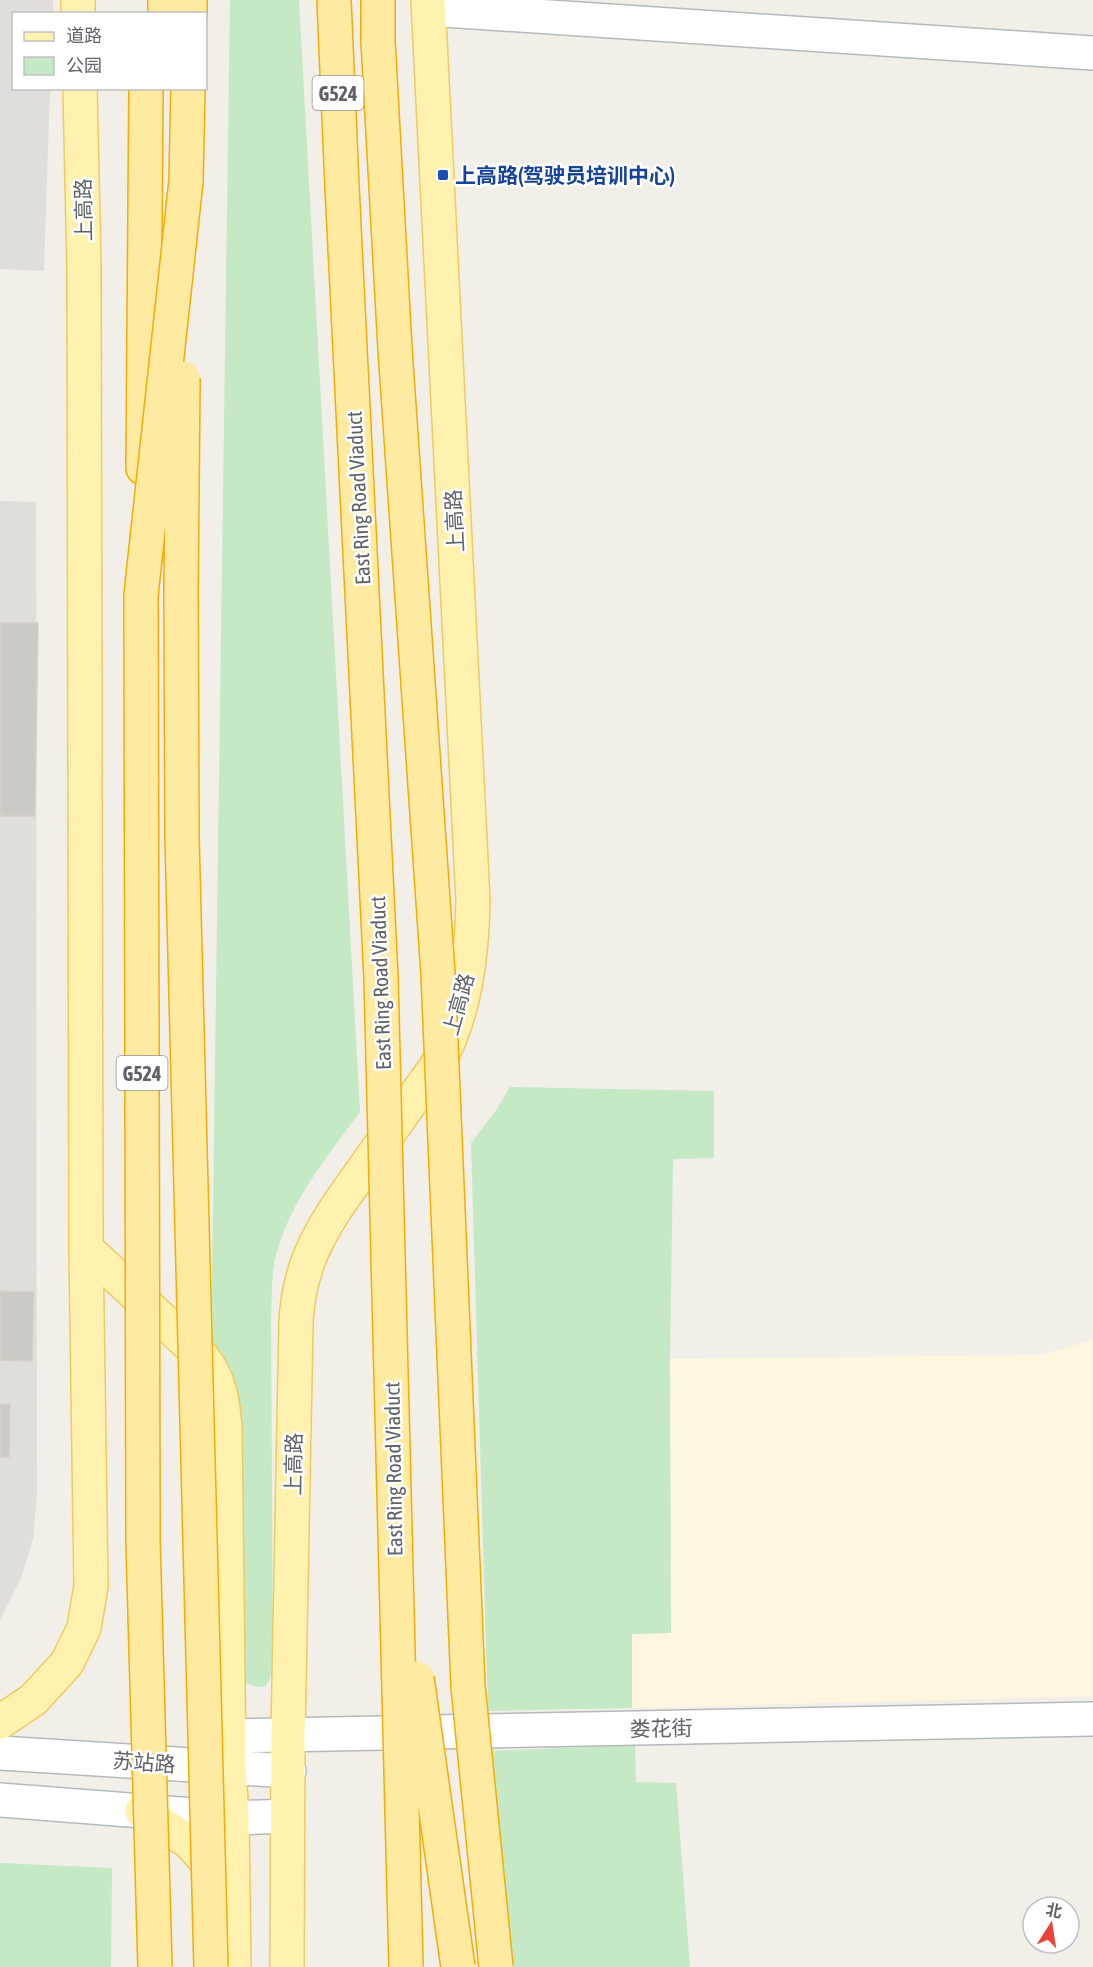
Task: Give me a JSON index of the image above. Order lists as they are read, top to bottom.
{
  "streets": {
    "highway": ["G524", "East Ring Road Viaduct"],
    "main road": ["上高路"],
    "street": ["娄花街", "苏站路"]
  },
  "crossings": [
    ["上高路", "娄花街"],
    ["上高路", "苏站路"]
  ],
  "places": {
    "transit": ["上高路(驾驶员培训中心)"]
  },
  "legend": ["道路", "公园"],
  "north": "top"
}
